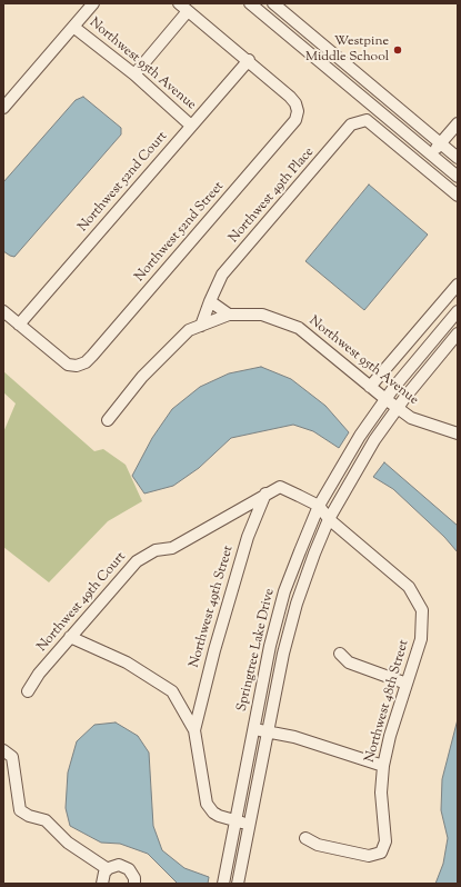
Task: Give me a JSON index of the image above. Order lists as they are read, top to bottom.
{
  "streets": {
    "street": [
      "Northwest 95th Avenue",
      "Northwest 52nd Court",
      "Northwest 49th Place",
      "Northwest 52nd Street",
      "Northwest 49th Court",
      "Northwest 49th Street",
      "Springtree Lake Drive",
      "Northwest 48th Street"
    ]
  },
  "crossings": [
    ["Northwest 95th Avenue", "Northwest 52nd Court"],
    ["Northwest 95th Avenue", "Northwest 49th Place"],
    ["Northwest 95th Avenue", "Springtree Lake Drive"],
    ["Northwest 52nd Court", "Northwest 52nd Street"],
    ["Northwest 49th Court", "Northwest 49th Street"],
    ["Northwest 49th Court", "Springtree Lake Drive"],
    ["Northwest 49th Court", "Northwest 48th Street"]
  ],
  "places": ["Westpine Middle School"]
}
